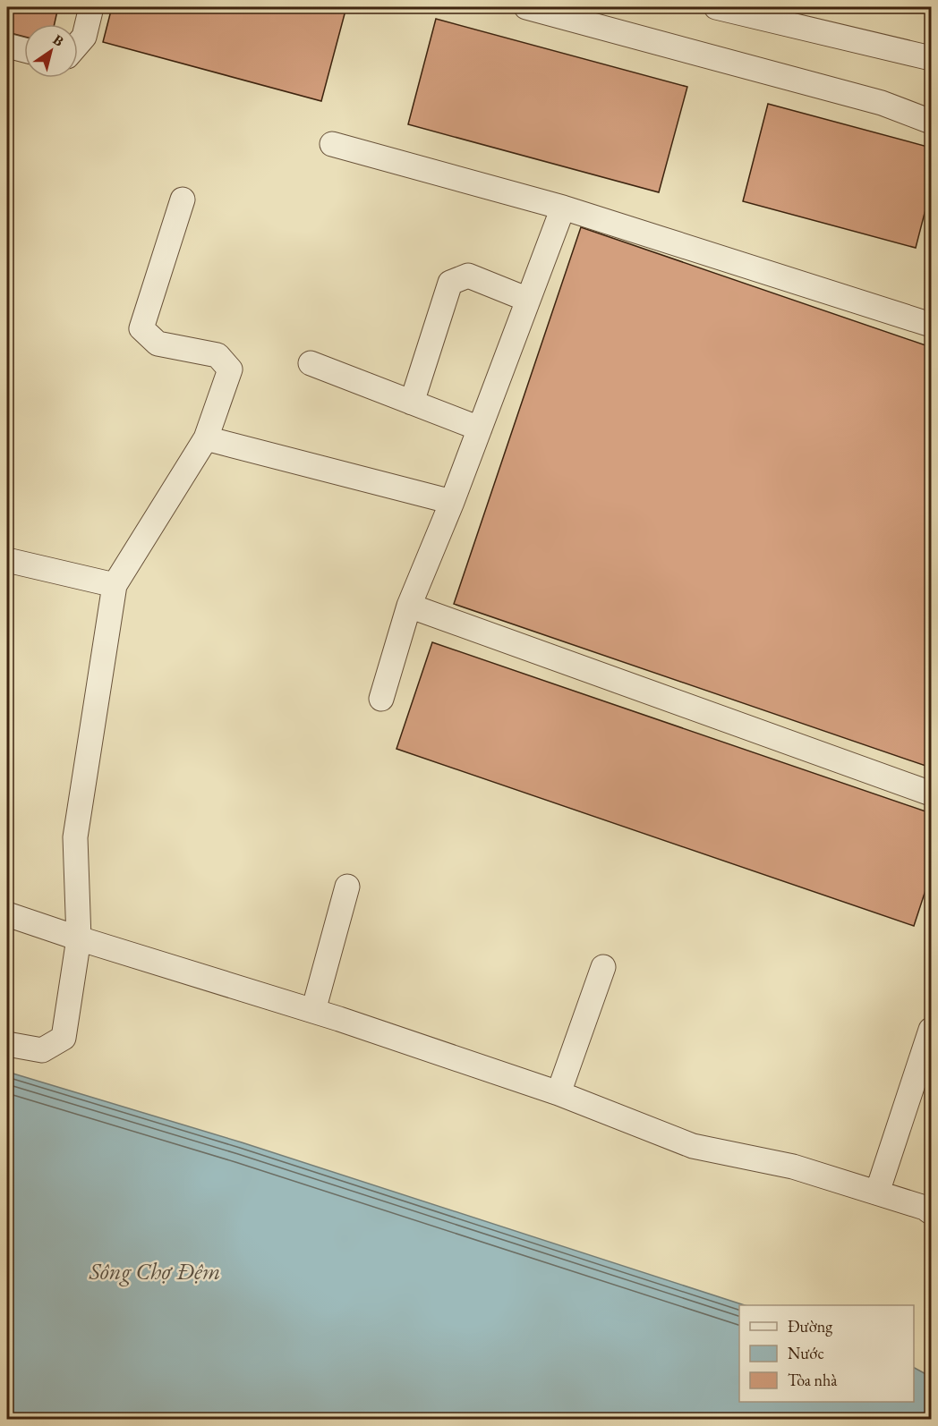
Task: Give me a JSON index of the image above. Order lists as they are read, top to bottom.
{
  "water": ["Sông Chợ Đệm"],
  "legend": ["Đường", "Nước", "Tòa nhà"],
  "north": "top right"
}
